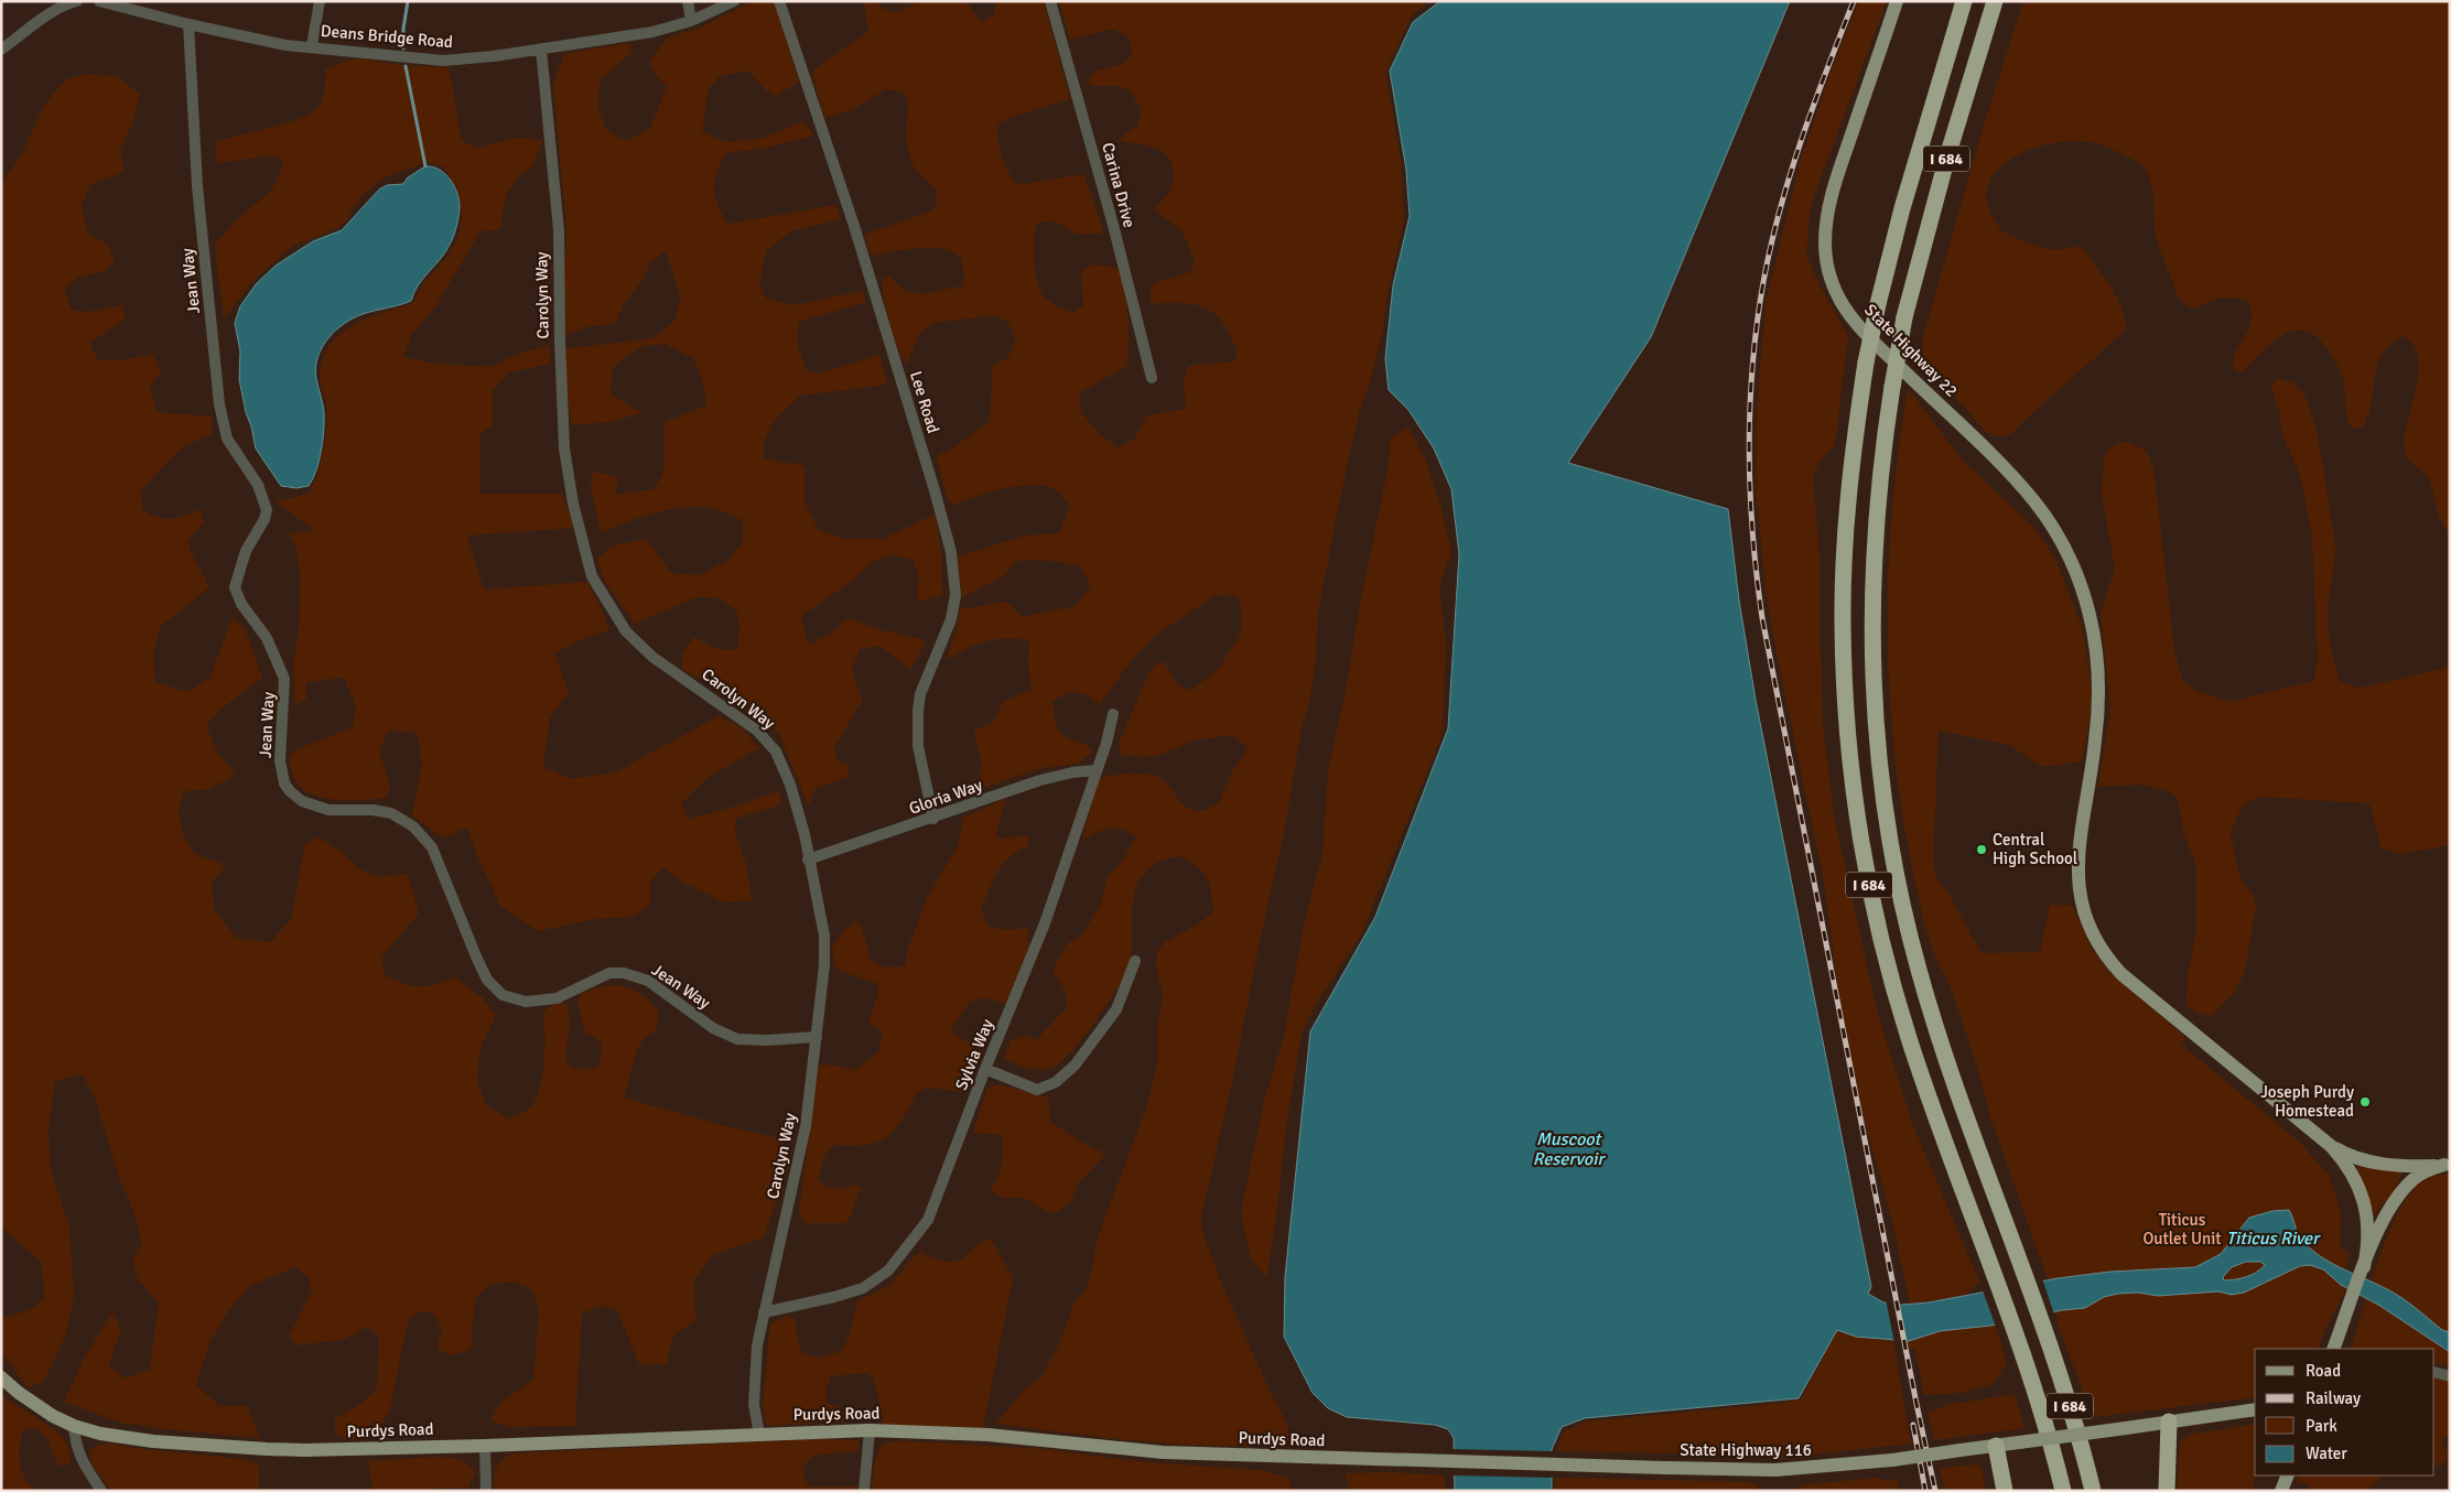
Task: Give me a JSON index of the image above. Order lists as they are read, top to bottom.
{
  "streets": {
    "highway": ["I 684"],
    "main road": ["State Highway 22", "Purdys Road", "State Highway 116"],
    "street": [
      "Deans Bridge Road",
      "Carina Drive",
      "Jean Way",
      "Carolyn Way",
      "Lee Road",
      "Gloria Way",
      "Sylvia Way"
    ]
  },
  "crossings": [
    ["Deans Bridge Road", "Jean Way"],
    ["Deans Bridge Road", "Carolyn Way"],
    ["Jean Way", "Carolyn Way"],
    ["Carolyn Way", "Gloria Way"],
    ["Carolyn Way", "Sylvia Way"],
    ["Carolyn Way", "Purdys Road"],
    ["Lee Road", "Gloria Way"],
    ["Gloria Way", "Sylvia Way"],
    ["Purdys Road", "State Highway 116"]
  ],
  "water": ["Muscoot Reservoir", "Titicus River"],
  "parks": ["Titicus Outlet Unit"],
  "places": ["Central High School", "Joseph Purdy Homestead"],
  "legend": [
    "Road",
    "Railway",
    "Park",
    "Water"
  ]
}
